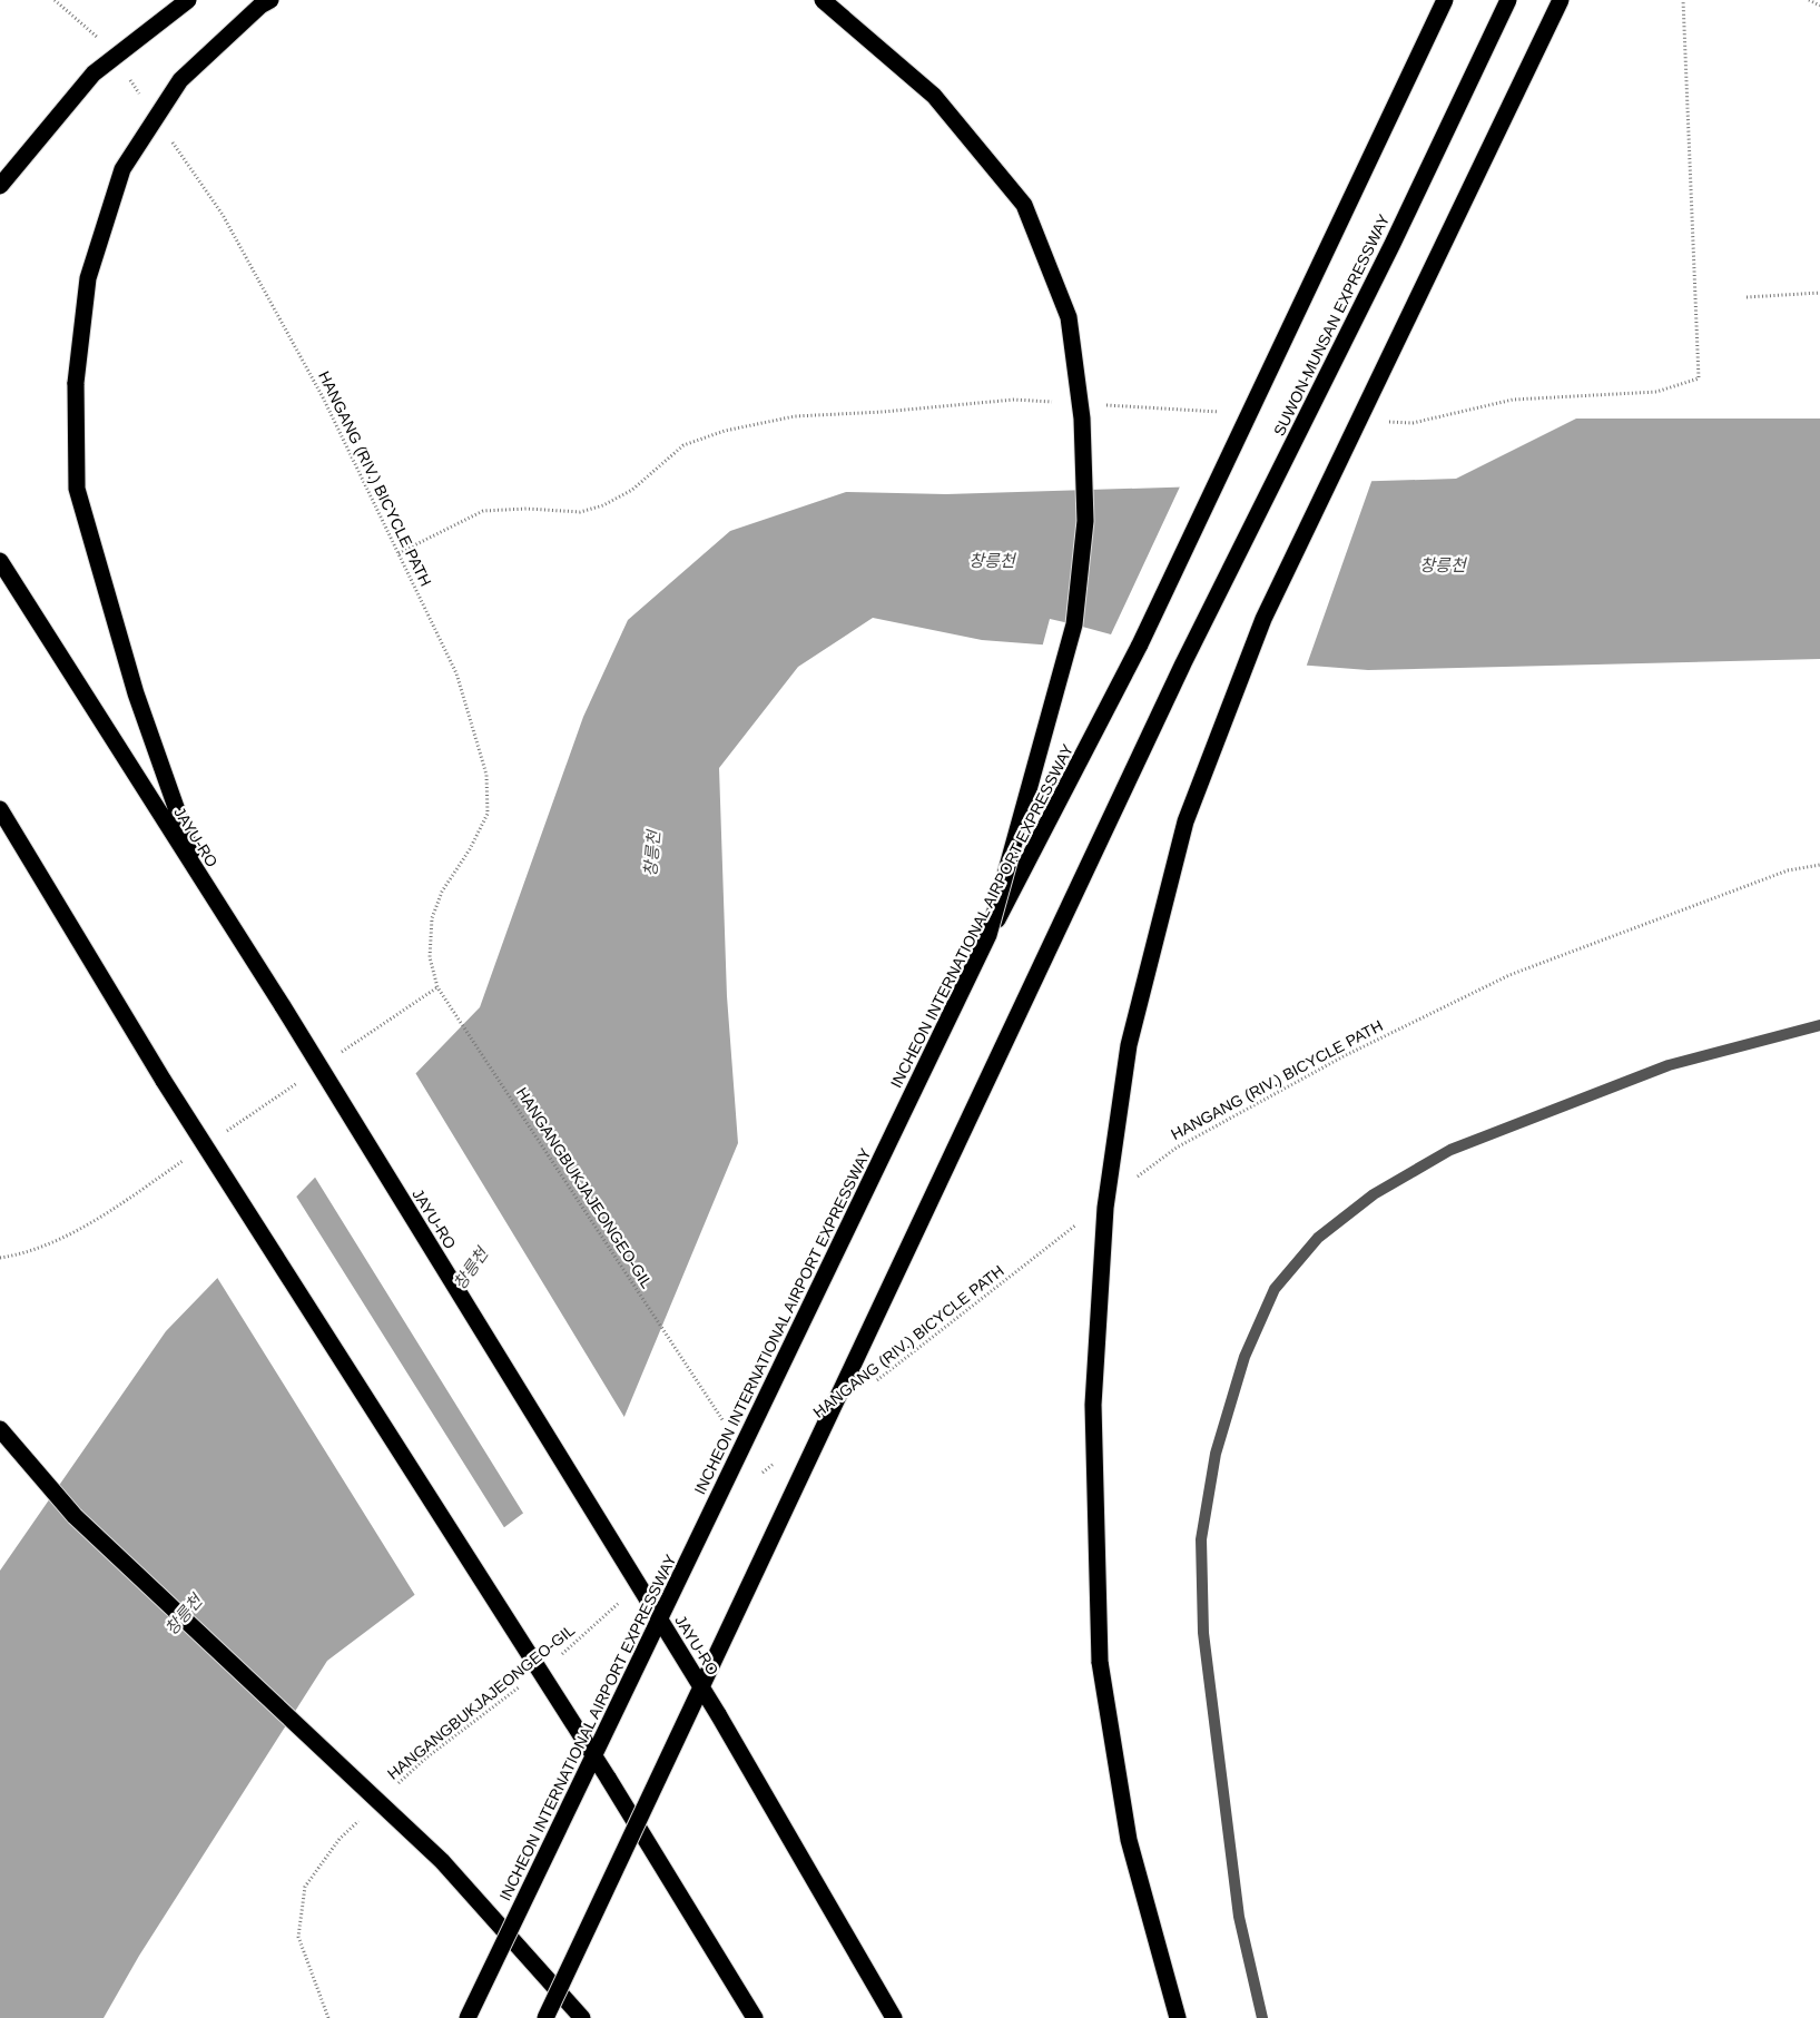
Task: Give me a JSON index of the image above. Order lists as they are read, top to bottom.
{
  "streets": {
    "highway": ["SUWON-MUNSAN EXPRESSWAY", "JAYU-RO", "INCHEON INTERNATIONAL AIRPORT EXPRESSWAY"],
    "path": ["HANGANG (RIV.) BICYCLE PATH", "HANGANGBUKJAJEONGEO-GIL"]
  },
  "crossings": [
    ["HANGANG (RIV.) BICYCLE PATH", "HANGANGBUKJAJEONGEO-GIL"]
  ],
  "water": ["창릉천"]
}
